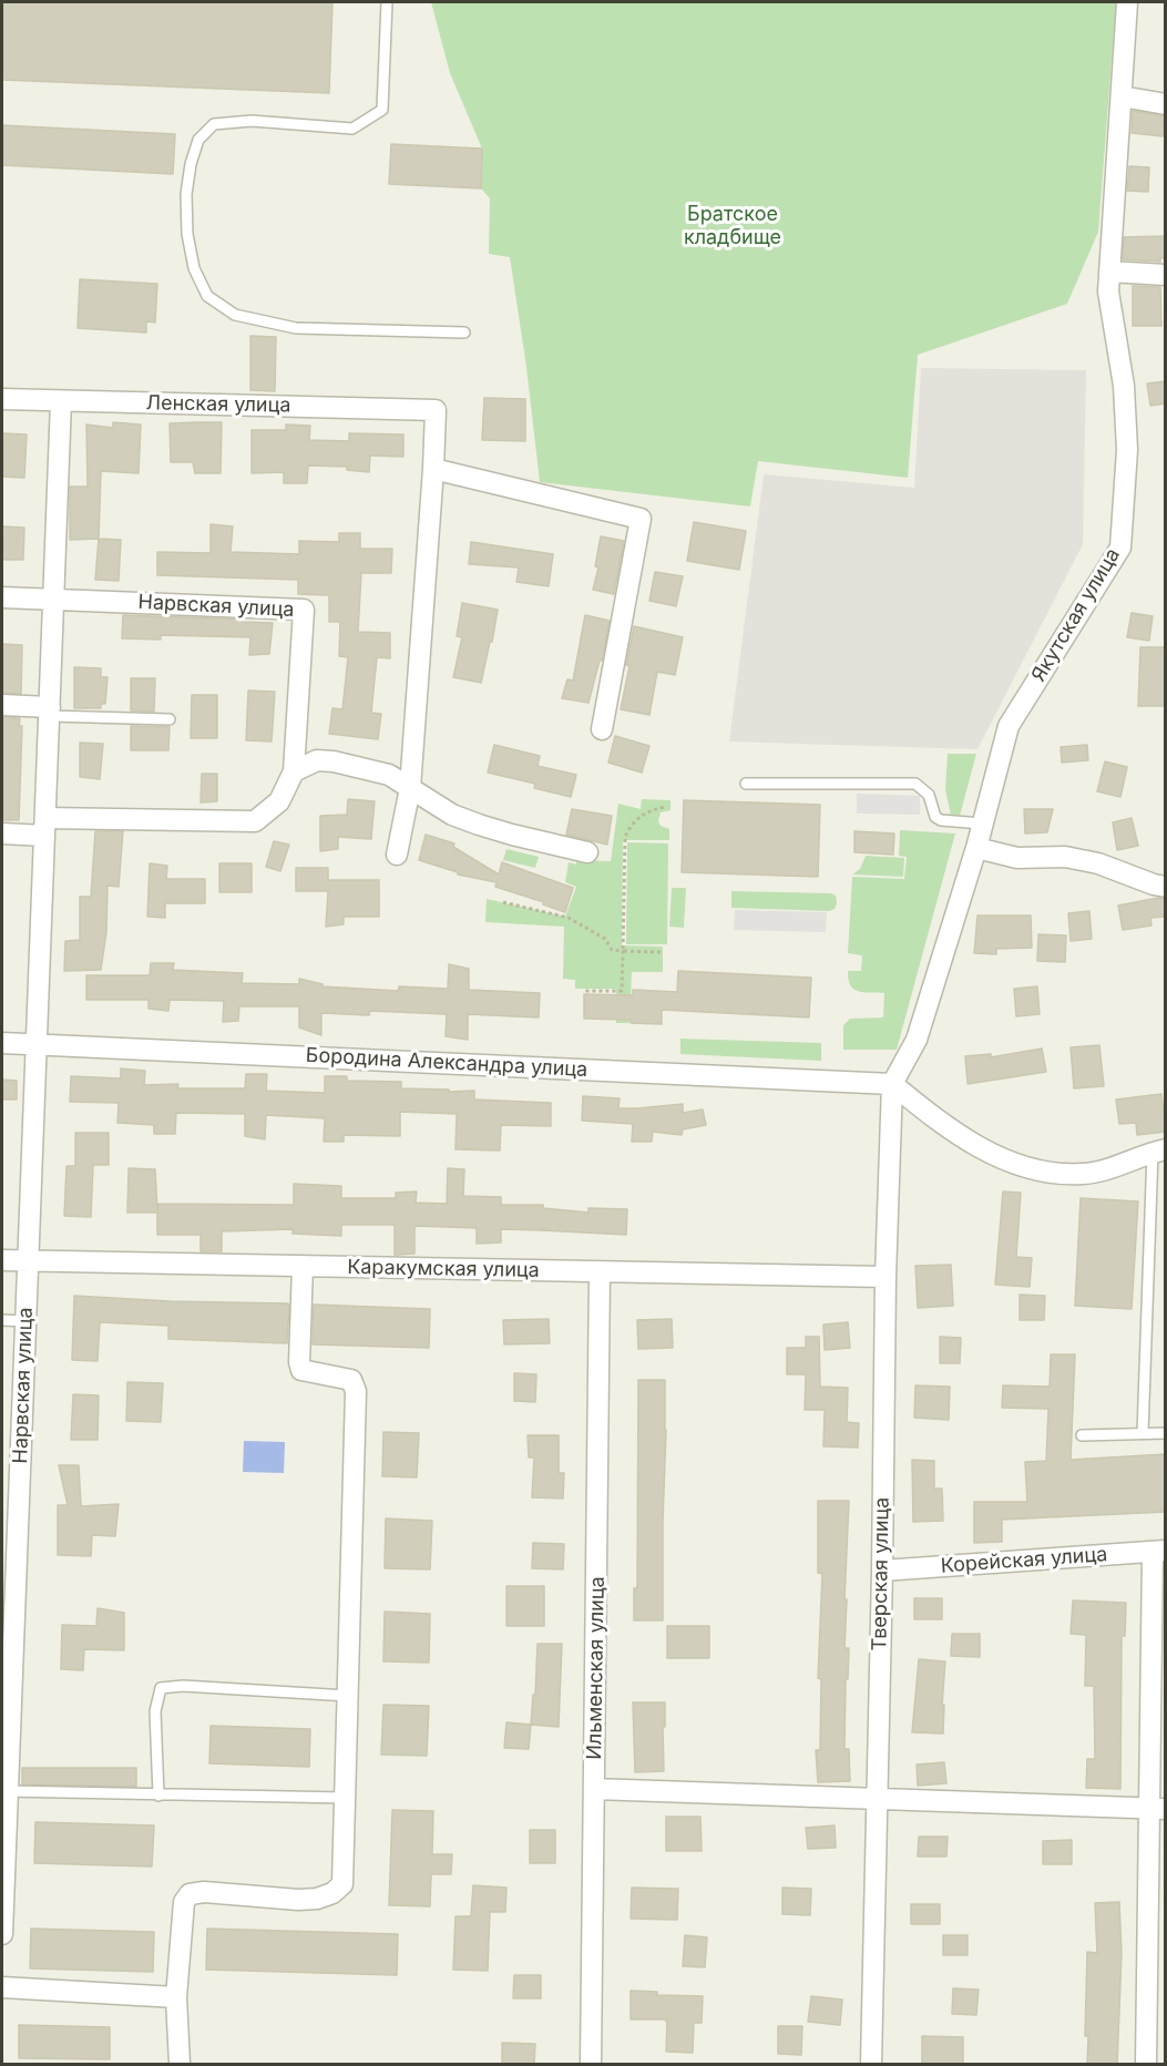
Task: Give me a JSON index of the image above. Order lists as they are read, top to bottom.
{
  "streets": {
    "street": [
      "Ленская улица",
      "Нарвская улица",
      "Якутская улица",
      "Бородина Александра улица",
      "Каракумская улица",
      "Корейская улица",
      "Тверская улица",
      "Ильменская улица"
    ]
  },
  "crossings": [
    ["Ленская улица", "Нарвская улица"],
    ["Нарвская улица", "Бородина Александра улица"],
    ["Нарвская улица", "Каракумская улица"],
    ["Якутская улица", "Бородина Александра улица"],
    ["Якутская улица", "Тверская улица"],
    ["Бородина Александра улица", "Тверская улица"],
    ["Каракумская улица", "Тверская улица"],
    ["Каракумская улица", "Ильменская улица"],
    ["Корейская улица", "Тверская улица"]
  ],
  "parks": ["Братское кладбище"]
}
